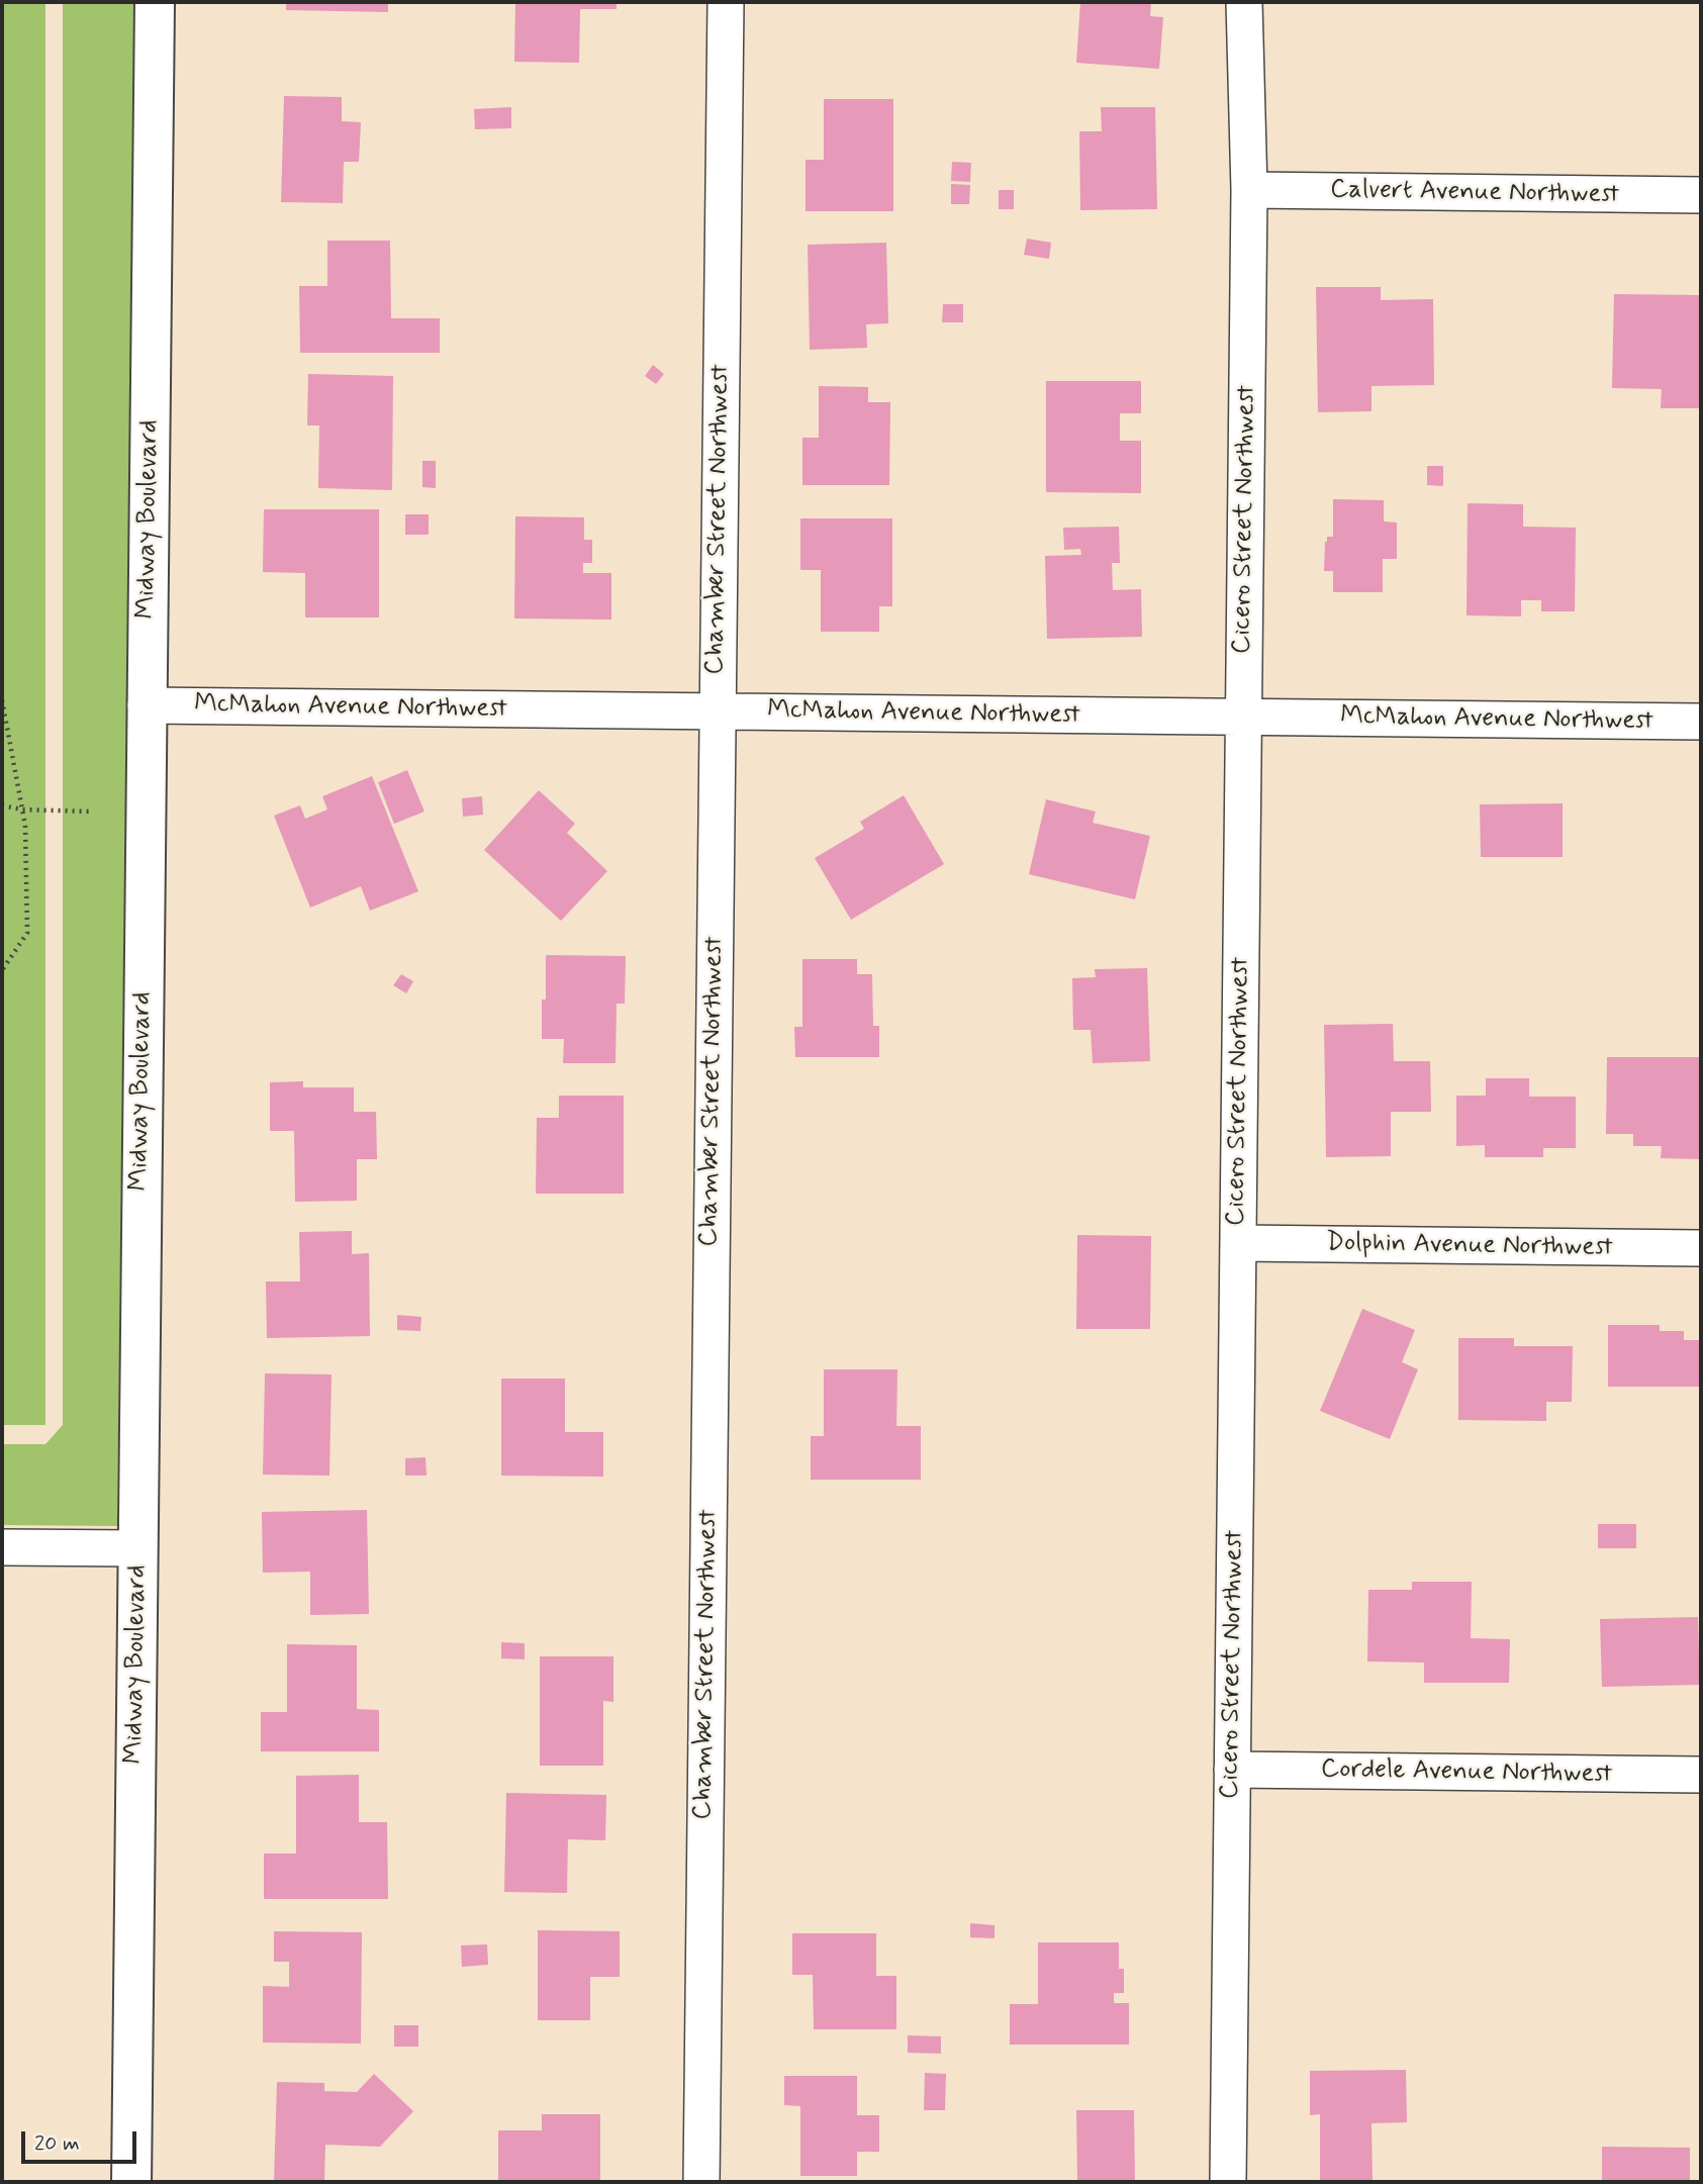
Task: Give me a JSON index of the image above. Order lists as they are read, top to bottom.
{
  "streets": {
    "street": [
      "Calvert Avenue Northwest",
      "Midway Boulevard",
      "Chamber Street Northwest",
      "Cicero Street Northwest",
      "McMahon Avenue Northwest",
      "Dolphin Avenue Northwest",
      "Cordele Avenue Northwest"
    ]
  },
  "crossings": [
    ["Calvert Avenue Northwest", "Cicero Street Northwest"],
    ["Midway Boulevard", "McMahon Avenue Northwest"],
    ["Chamber Street Northwest", "McMahon Avenue Northwest"],
    ["Cicero Street Northwest", "McMahon Avenue Northwest"],
    ["Cicero Street Northwest", "Dolphin Avenue Northwest"],
    ["Cicero Street Northwest", "Cordele Avenue Northwest"]
  ],
  "scale_bar": "20 m"
}
